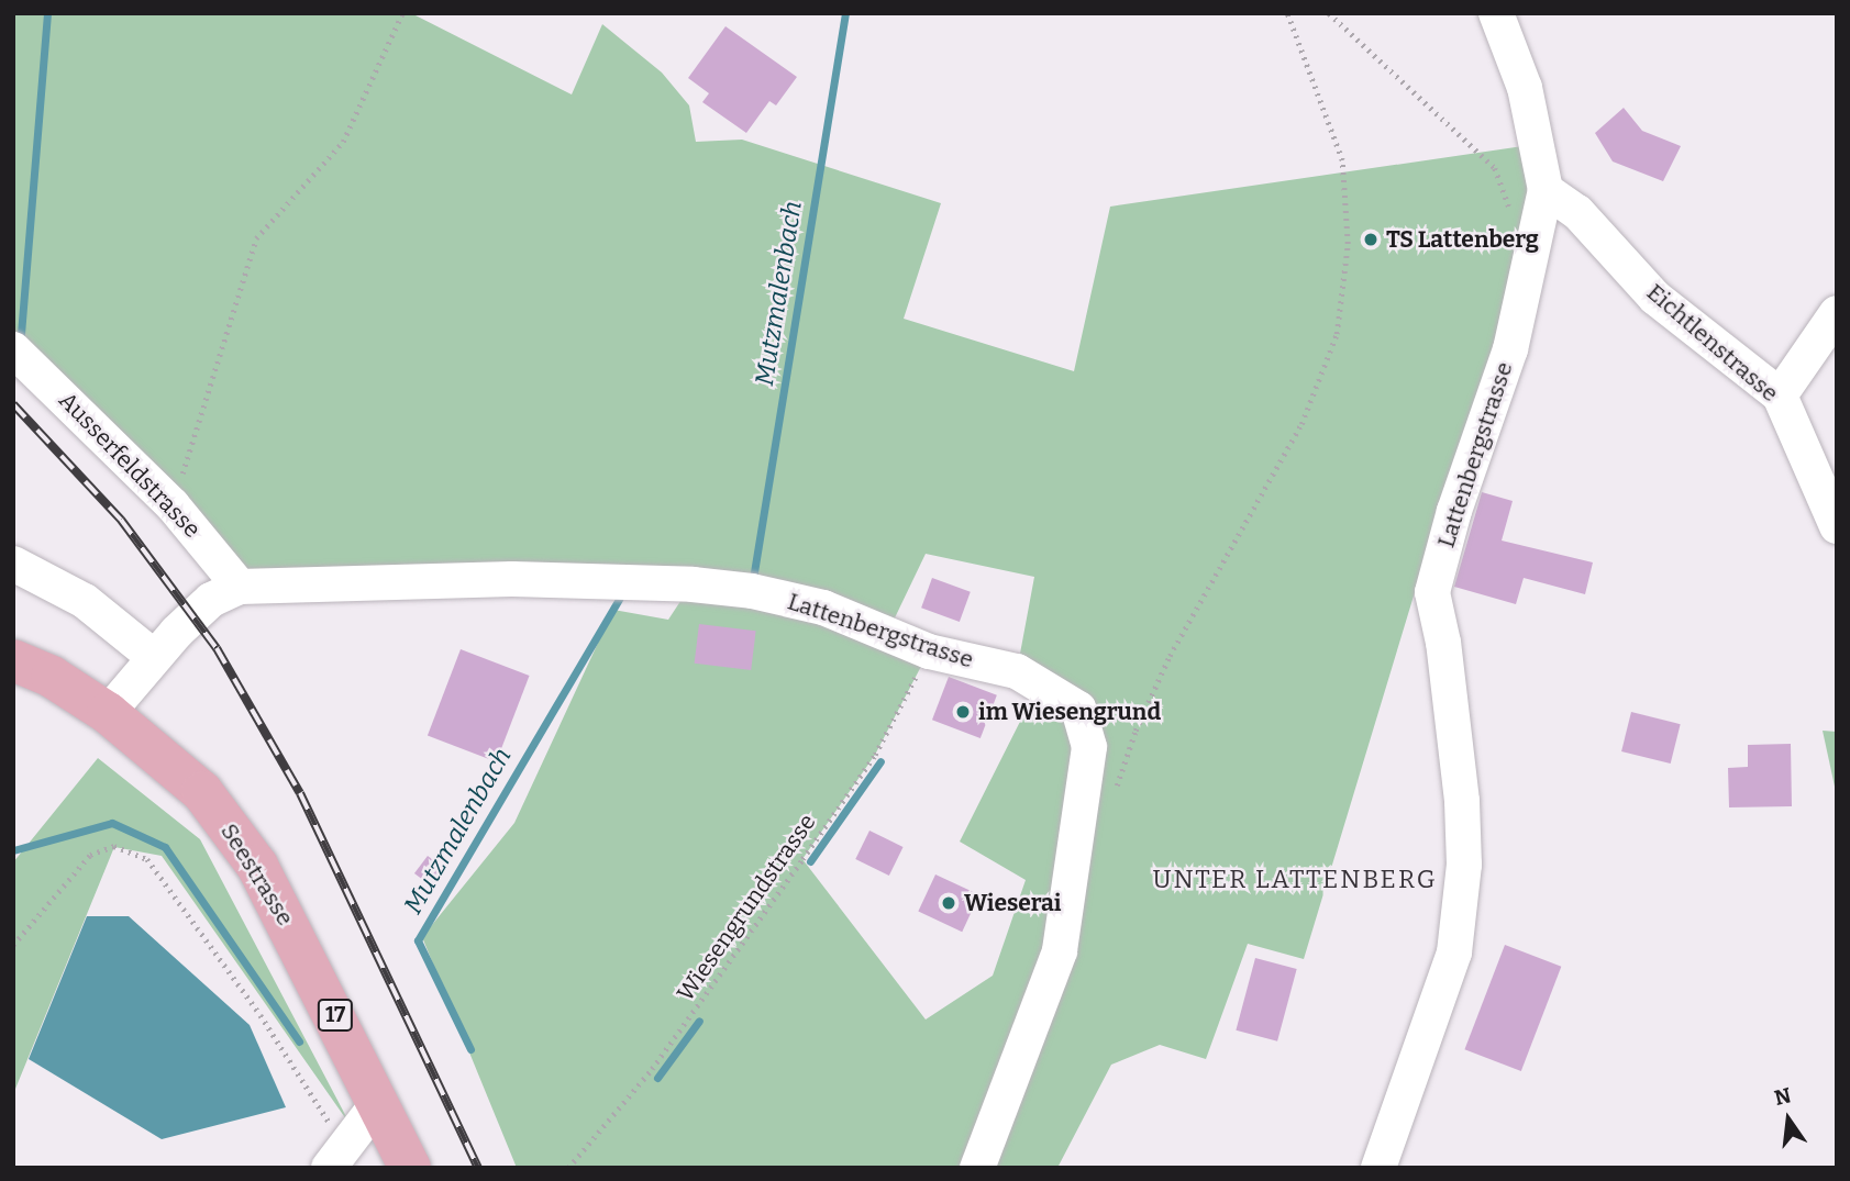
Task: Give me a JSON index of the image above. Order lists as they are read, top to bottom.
{
  "streets": {
    "main road": ["Seestrasse", "17"],
    "street": ["Eichtlenstrasse", "Lattenbergstrasse", "Ausserfeldstrasse"],
    "path": ["Wiesengrundstrasse"]
  },
  "crossings": [
    ["Eichtlenstrasse", "Lattenbergstrasse"],
    ["Lattenbergstrasse", "Ausserfeldstrasse"],
    ["Lattenbergstrasse", "Wiesengrundstrasse"]
  ],
  "districts": ["UNTER LATTENBERG"],
  "water": ["Mutzmalenbach"],
  "places": ["TS Lattenberg", "im Wiesengrund", "Wieserai"],
  "north": "top"
}
